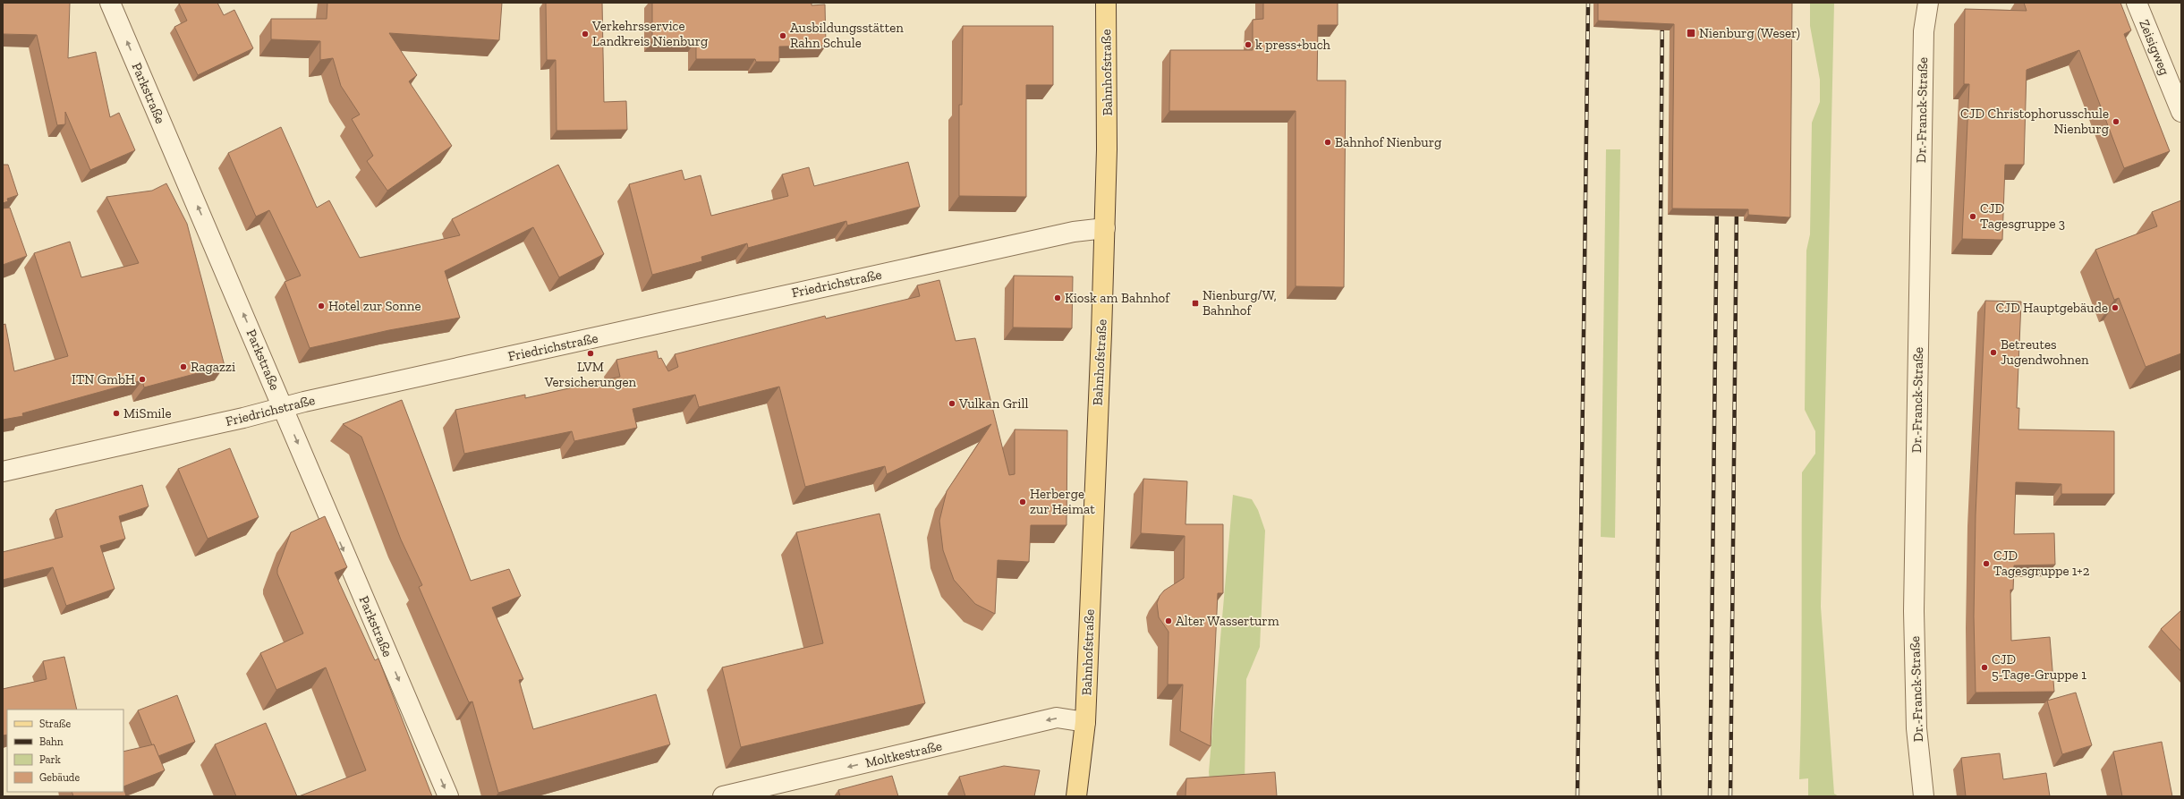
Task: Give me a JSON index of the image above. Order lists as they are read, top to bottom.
{
  "streets": {
    "main road": ["Bahnhofstraße"],
    "street": [
      "Zeisigweg",
      "Parkstraße",
      "Dr.-Franck-Straße",
      "Friedrichstraße",
      "Moltkestraße"
    ]
  },
  "crossings": [
    ["Bahnhofstraße", "Friedrichstraße"],
    ["Bahnhofstraße", "Moltkestraße"],
    ["Parkstraße", "Friedrichstraße"]
  ],
  "one_way": ["Moltkestraße"],
  "places": {
    "transit": ["Nienburg (Weser)", "Nienburg/W, Bahnhof"],
    "other": [
      "Verkehrsservice Landkreis Nienburg",
      "Ausbildungsstätten Rahn Schule",
      "k press+buch",
      "CJD Christophorusschule Nienburg",
      "Bahnhof Nienburg",
      "CJD Tagesgruppe 3",
      "Kiosk am Bahnhof",
      "Hotel zur Sonne",
      "CJD Hauptgebäude",
      "Betreutes Jugendwohnen",
      "LVM Versicherungen",
      "Ragazzi",
      "ITN GmbH",
      "Vulkan Grill",
      "MiSmile",
      "Herberge zur Heimat",
      "CJD Tagesgruppe 1+2",
      "Alter Wasserturm",
      "CJD 5-Tage-Gruppe 1"
    ]
  },
  "legend": [
    "Straße",
    "Bahn",
    "Park",
    "Gebäude"
  ]
}
